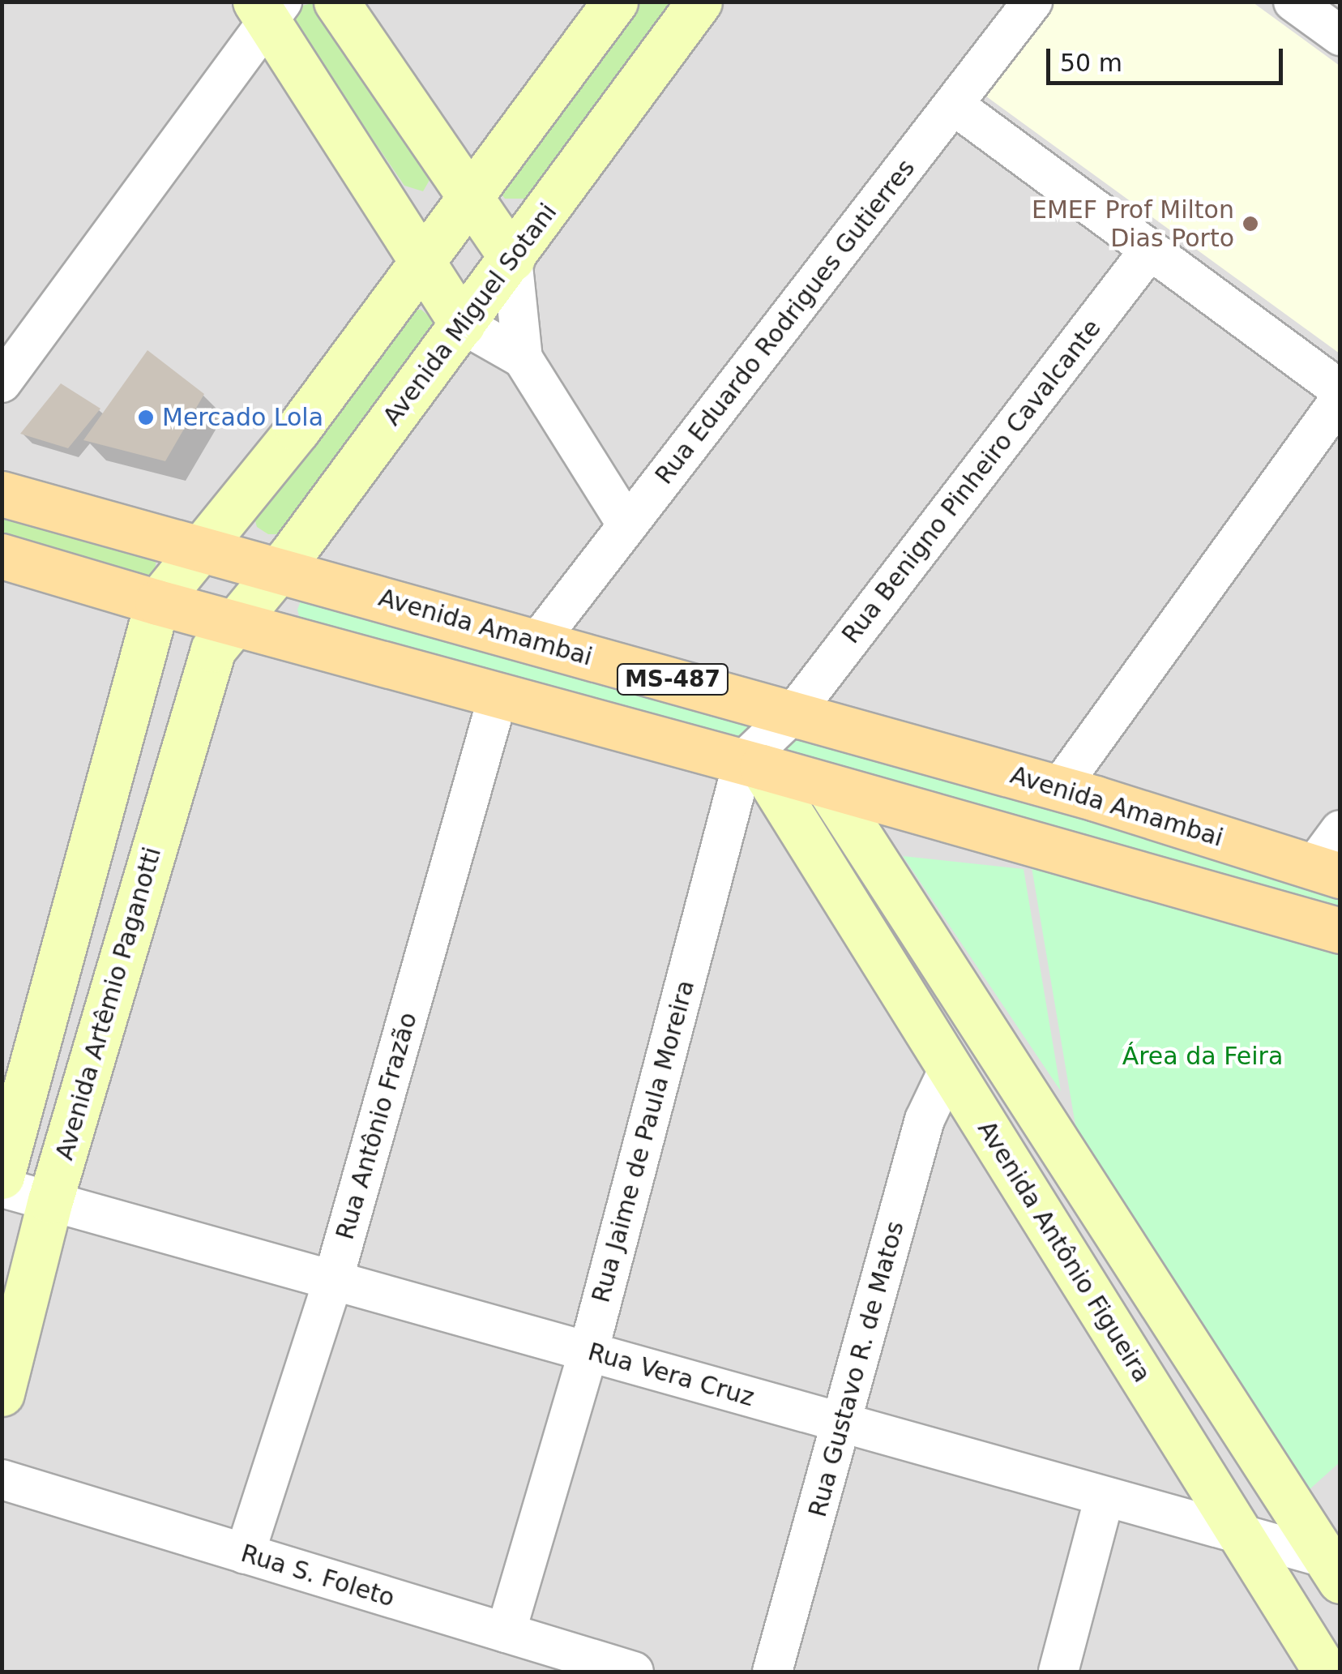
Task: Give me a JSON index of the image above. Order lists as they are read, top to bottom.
{
  "streets": {
    "main road": ["Avenida Amambai", "MS-487"],
    "street": [
      "Avenida Miguel Sotani",
      "Rua Eduardo Rodrigues Gutierres",
      "Rua Benigno Pinheiro Cavalcante",
      "Avenida Artêmio Paganotti",
      "Rua Antônio Frazão",
      "Rua Jaime de Paula Moreira",
      "Avenida Antônio Figueira",
      "Rua Gustavo R. de Matos",
      "Rua Vera Cruz",
      "Rua S. Foleto"
    ]
  },
  "crossings": [
    ["Avenida Miguel Sotani", "Avenida Amambai"],
    ["Avenida Miguel Sotani", "Avenida Artêmio Paganotti"],
    ["Rua Eduardo Rodrigues Gutierres", "Avenida Amambai"],
    ["Rua Benigno Pinheiro Cavalcante", "Avenida Amambai"],
    ["Avenida Artêmio Paganotti", "Rua Vera Cruz"],
    ["Rua Antônio Frazão", "Rua Vera Cruz"],
    ["Rua Antônio Frazão", "Rua S. Foleto"],
    ["Rua Jaime de Paula Moreira", "Avenida Antônio Figueira"],
    ["Rua Jaime de Paula Moreira", "Rua Vera Cruz"],
    ["Rua Jaime de Paula Moreira", "Rua S. Foleto"],
    ["Avenida Antônio Figueira", "Rua Gustavo R. de Matos"],
    ["Avenida Antônio Figueira", "Rua Vera Cruz"],
    ["Rua Gustavo R. de Matos", "Rua Vera Cruz"]
  ],
  "parks": ["Área da Feira"],
  "places": ["EMEF Prof Milton Dias Porto", "Mercado Lola"],
  "scale_bar": "50 m"
}
